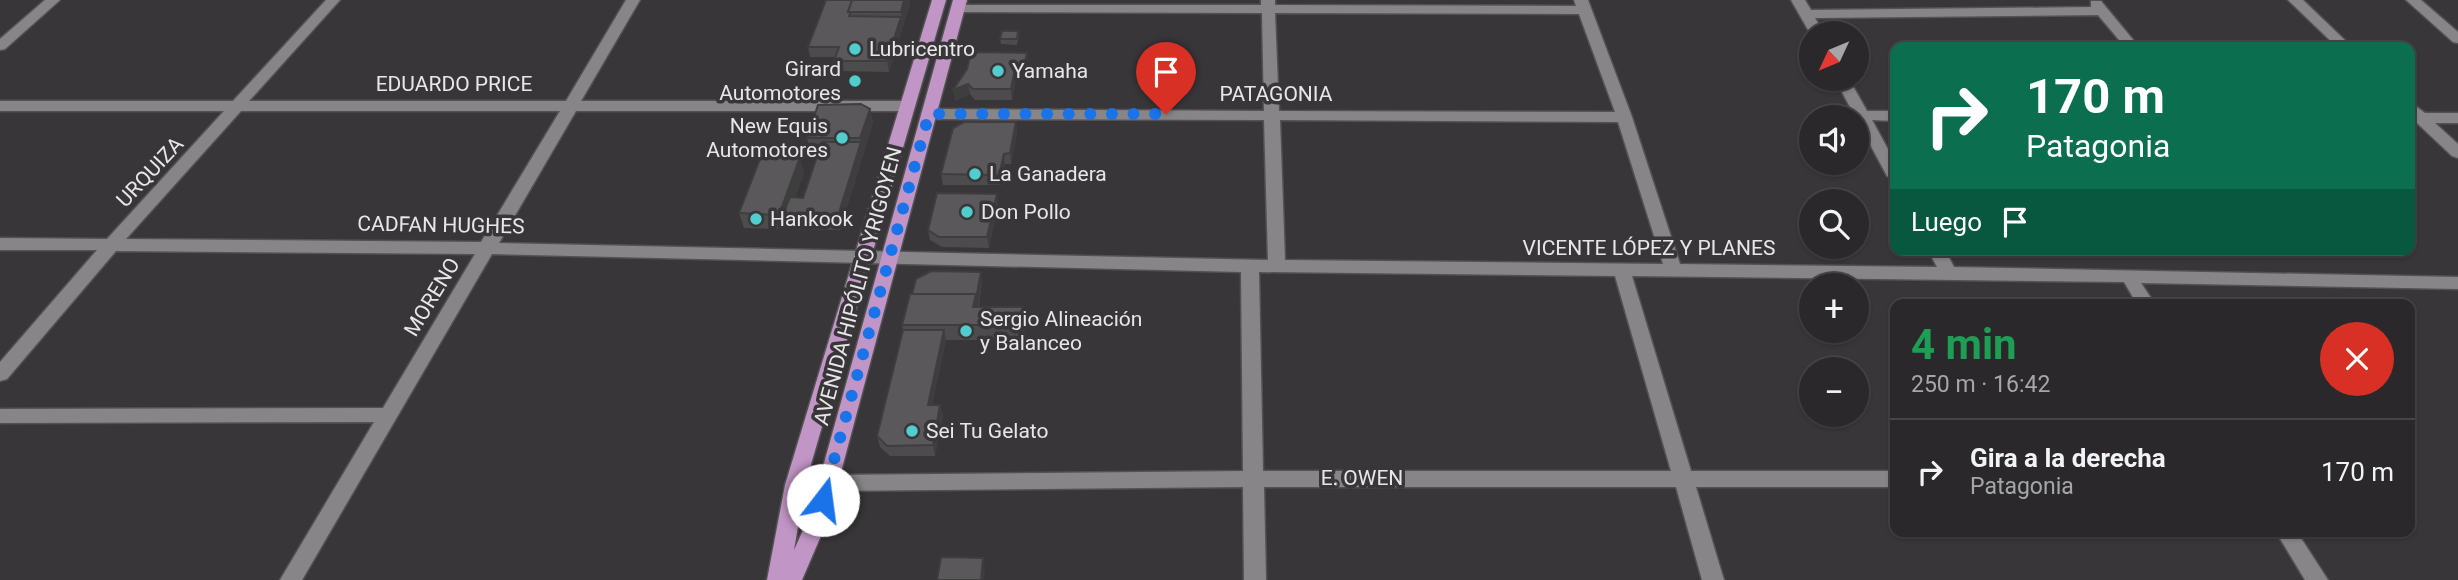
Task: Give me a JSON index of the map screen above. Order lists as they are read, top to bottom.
{
  "streets": {
    "main road": ["AVENIDA HIPÓLITO YRIGOYEN"],
    "street": [
      "EDUARDO PRICE",
      "PATAGONIA",
      "URQUIZA",
      "CADFAN HUGHES",
      "VICENTE LÓPEZ Y PLANES",
      "MORENO",
      "E. OWEN"
    ]
  },
  "crossings": [
    ["EDUARDO PRICE", "URQUIZA"],
    ["EDUARDO PRICE", "AVENIDA HIPÓLITO YRIGOYEN"],
    ["EDUARDO PRICE", "MORENO"],
    ["PATAGONIA", "AVENIDA HIPÓLITO YRIGOYEN"],
    ["URQUIZA", "CADFAN HUGHES"],
    ["CADFAN HUGHES", "VICENTE LÓPEZ Y PLANES"],
    ["CADFAN HUGHES", "AVENIDA HIPÓLITO YRIGOYEN"],
    ["CADFAN HUGHES", "MORENO"],
    ["VICENTE LÓPEZ Y PLANES", "AVENIDA HIPÓLITO YRIGOYEN"],
    ["AVENIDA HIPÓLITO YRIGOYEN", "E. OWEN"]
  ],
  "places": [
    "Lubricentro",
    "Yamaha",
    "Girard Automotores",
    "New Equis Automotores",
    "La Ganadera",
    "Don Pollo",
    "Hankook",
    "Sergio Alineación y Balanceo",
    "Sei Tu Gelato"
  ],
  "north": "bottom left",
  "page": {
    "map_buttons": ["+", "−"],
    "turn": ["170 m", "Patagonia"],
    "then": "Luego",
    "heading": ["4 min", "250 m · 16:42"],
    "list": [
      {
        "name": "Gira a la derecha",
        "note": "Patagonia",
        "value": "170 m"
      }
    ]
  }
}
